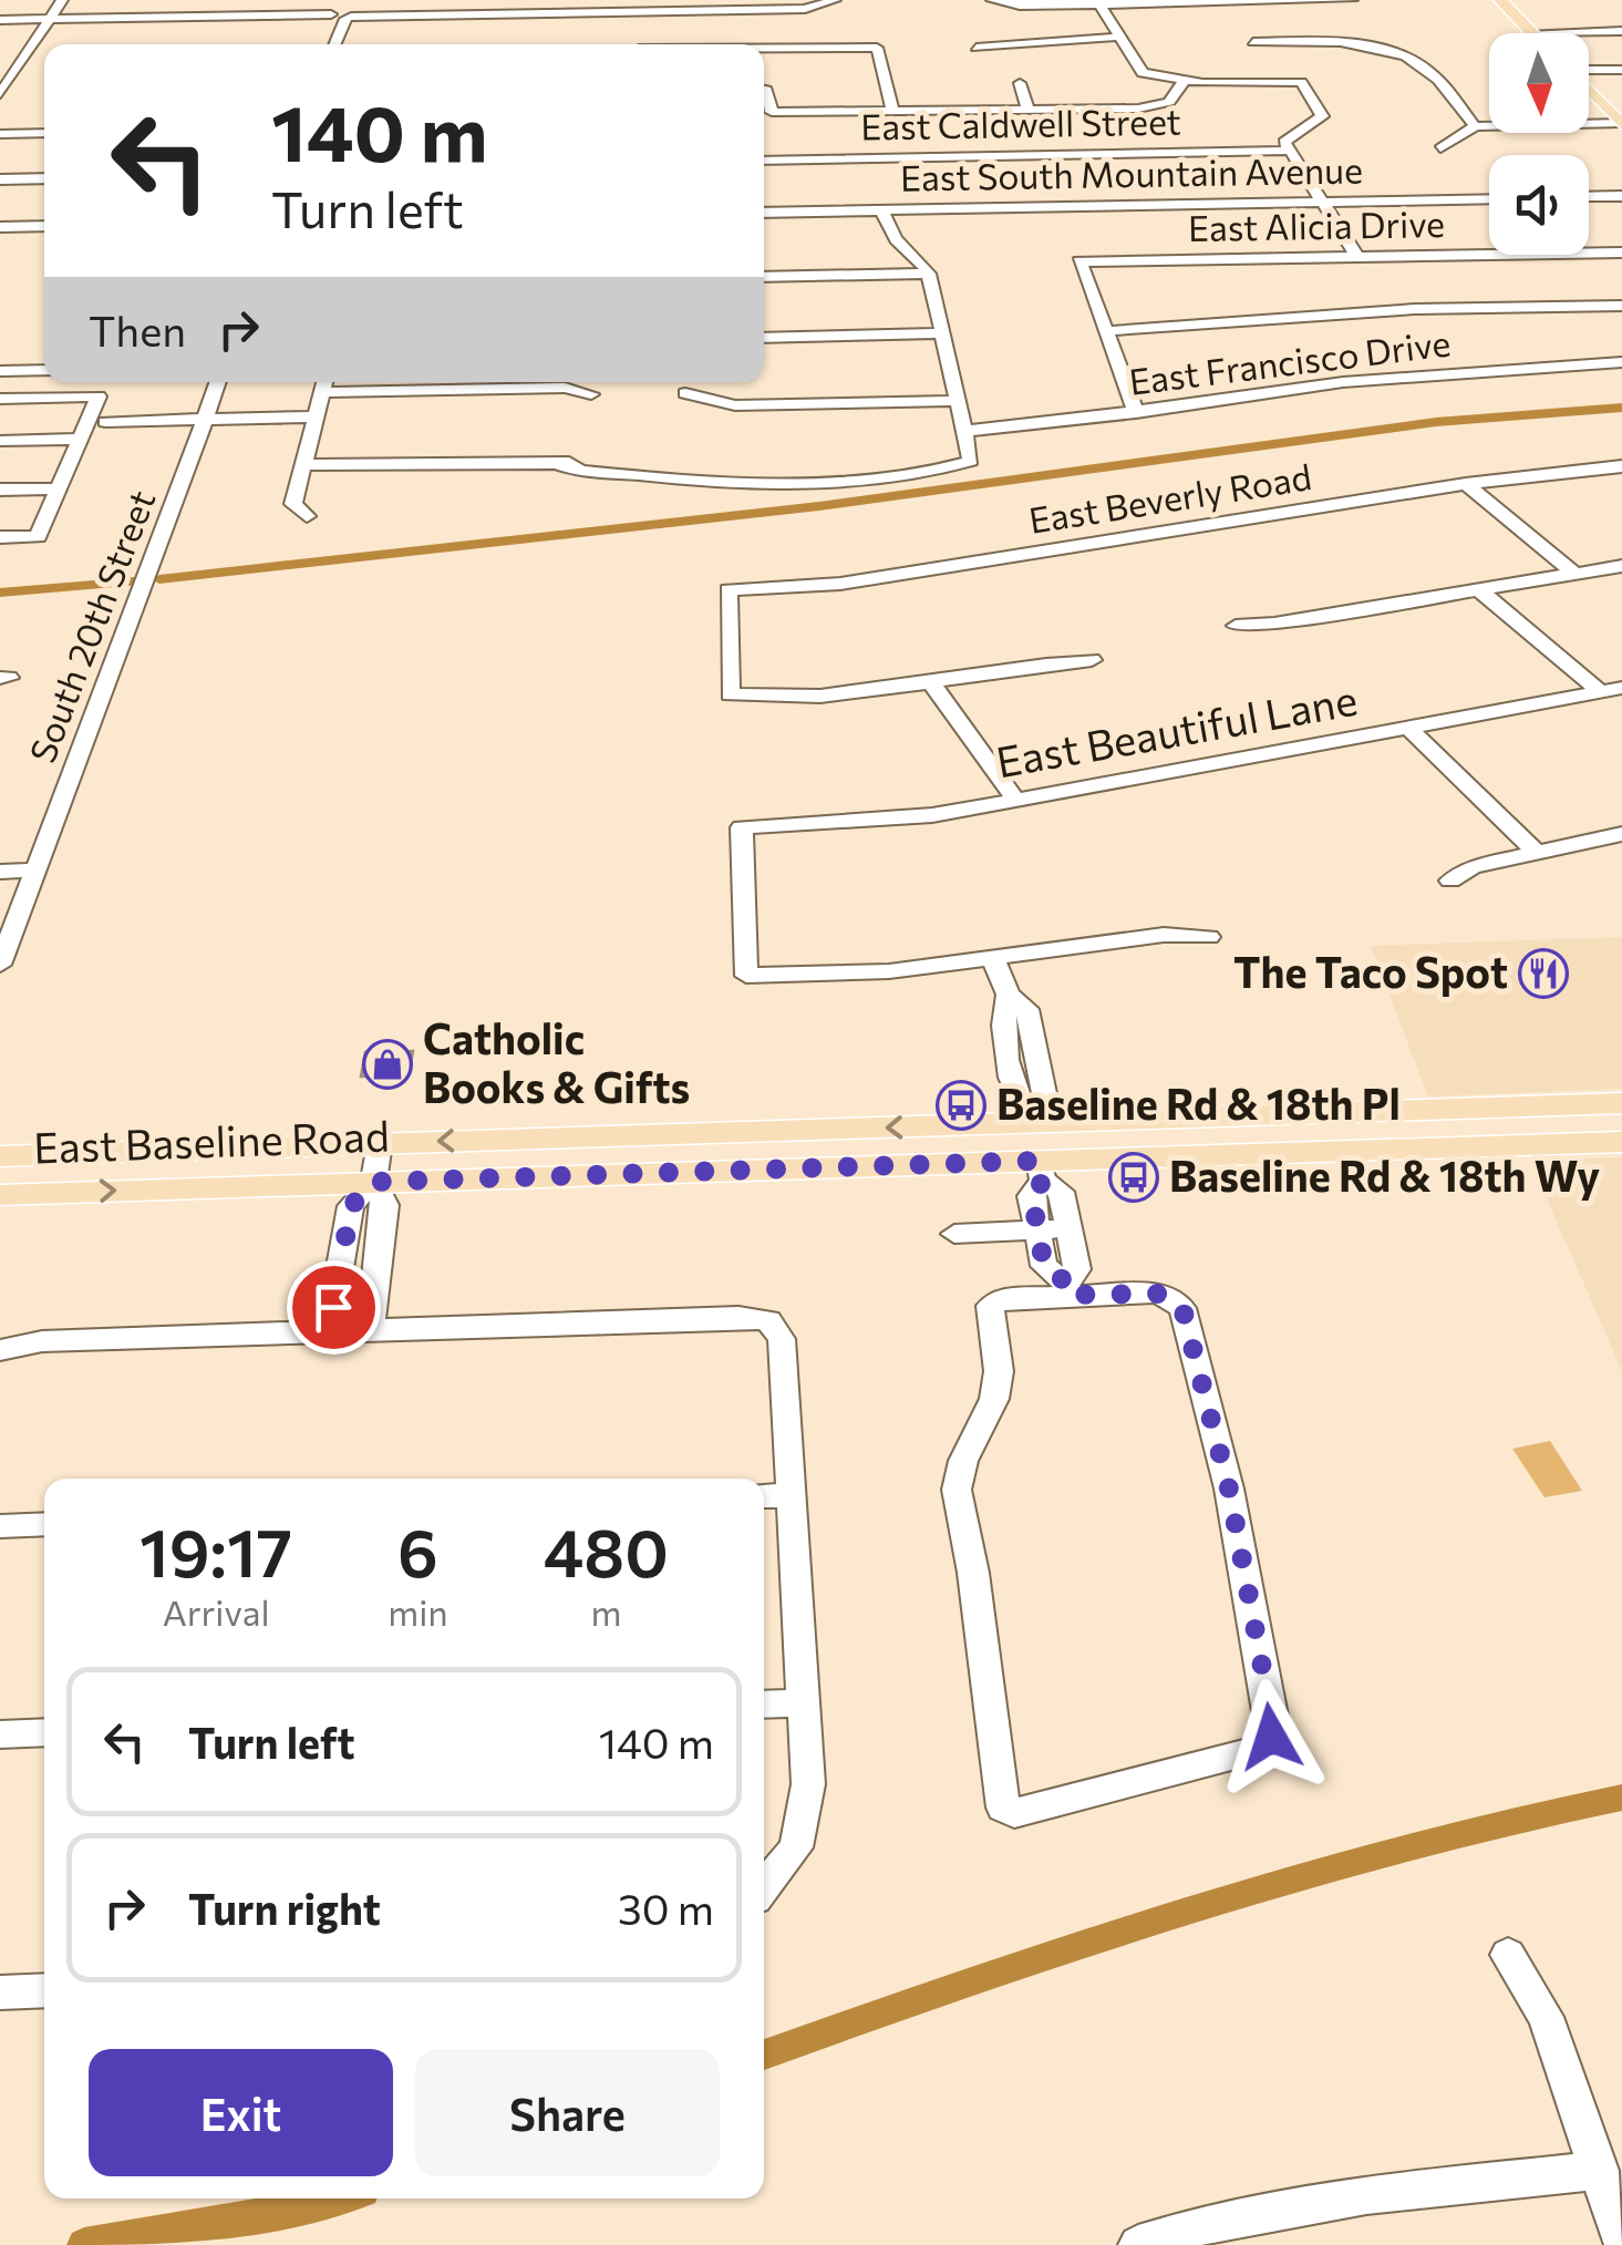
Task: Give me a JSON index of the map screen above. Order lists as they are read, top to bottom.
{
  "streets": {
    "main road": ["East Baseline Road"],
    "street": [
      "East Caldwell Street",
      "East South Mountain Avenue",
      "East Alicia Drive",
      "East Francisco Drive",
      "East Beverly Road",
      "South 20th Street",
      "East Beautiful Lane"
    ]
  },
  "places": {
    "restaurant": ["The Taco Spot"],
    "shop": ["Catholic Books & Gifts"],
    "bus stop": ["Baseline Rd & 18th Pl", "Baseline Rd & 18th Wy"]
  },
  "north": "bottom",
  "page": {
    "turn": ["140 m", "Turn left"],
    "then": "Then",
    "eta": [
      "19:17",
      "Arrival",
      "6",
      "min",
      "480",
      "m"
    ],
    "list": [
      {
        "name": "Turn left",
        "value": "140 m"
      },
      {
        "name": "Turn right",
        "value": "30 m"
      }
    ],
    "buttons": ["Exit", "Share"]
  }
}
